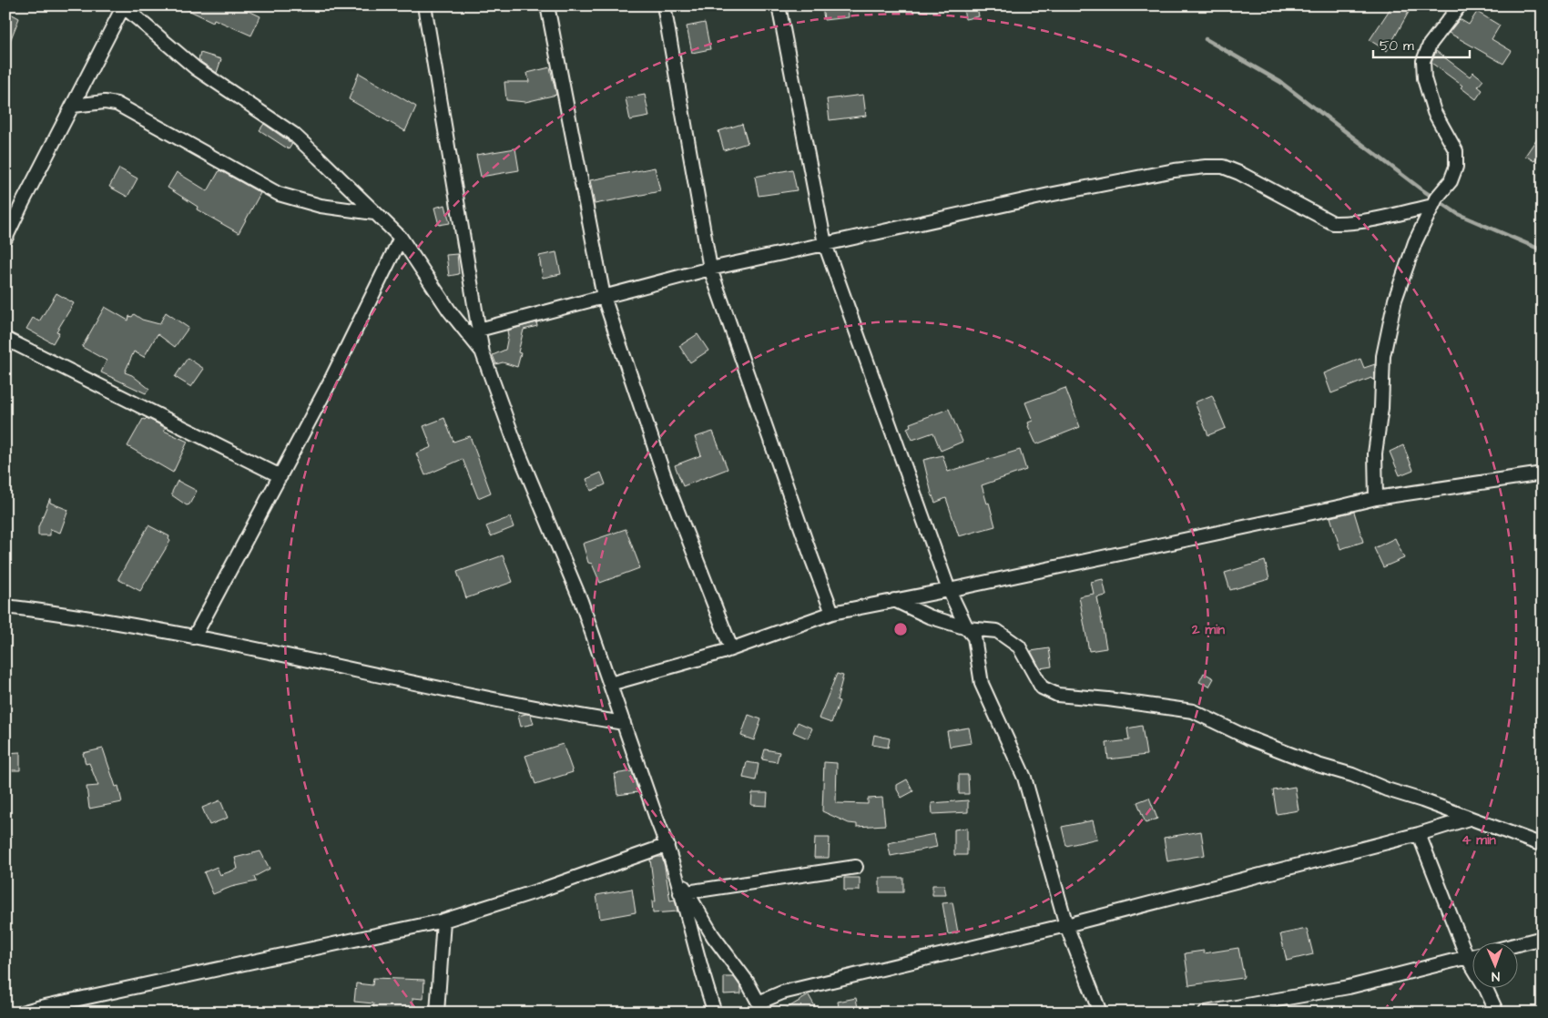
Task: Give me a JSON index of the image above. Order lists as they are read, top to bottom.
{
  "scale_bar": "50 m",
  "north": "bottom",
  "rings": ["2 min", "4 min"]
}
